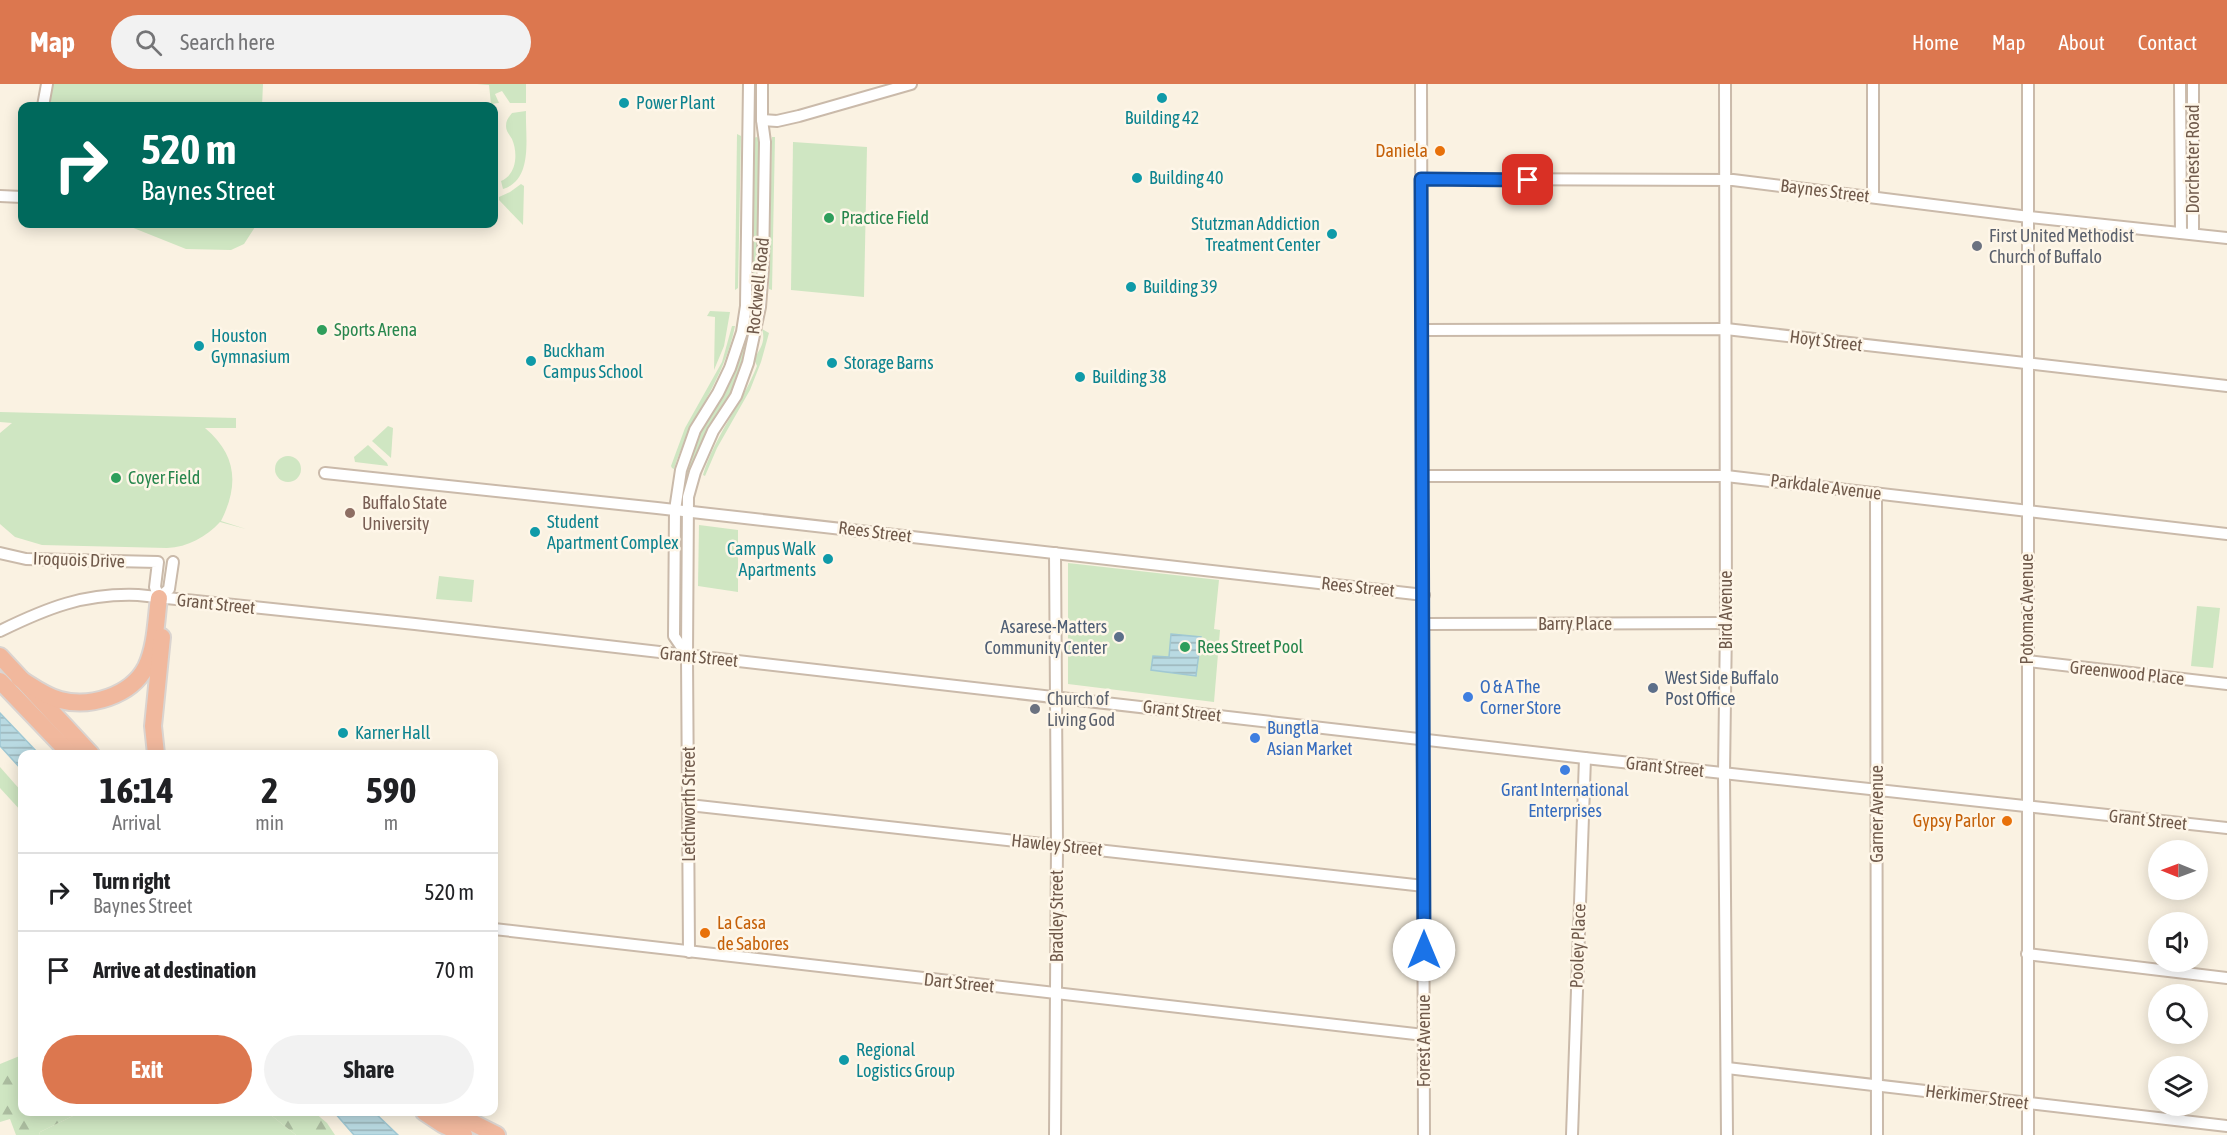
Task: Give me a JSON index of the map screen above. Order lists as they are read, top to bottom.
{
  "streets": {
    "street": [
      "Dorchester Road",
      "Baynes Street",
      "Rockwell Road",
      "Hoyt Street",
      "Parkdale Avenue",
      "Rees Street",
      "Iroquois Drive",
      "Grant Street",
      "Potomac Avenue",
      "Bird Avenue",
      "Barry Place",
      "Greenwood Place",
      "Letchworth Street",
      "Garner Avenue",
      "Hawley Street",
      "Bradley Street",
      "Pooley Place",
      "Dart Street",
      "Forest Avenue",
      "Herkimer Street"
    ]
  },
  "crossings": [
    ["Dorchester Road", "Baynes Street"],
    ["Baynes Street", "Potomac Avenue"],
    ["Baynes Street", "Bird Avenue"],
    ["Baynes Street", "Forest Avenue"],
    ["Rockwell Road", "Rees Street"],
    ["Rockwell Road", "Letchworth Street"],
    ["Hoyt Street", "Potomac Avenue"],
    ["Hoyt Street", "Bird Avenue"],
    ["Hoyt Street", "Forest Avenue"],
    ["Parkdale Avenue", "Potomac Avenue"],
    ["Parkdale Avenue", "Bird Avenue"],
    ["Parkdale Avenue", "Garner Avenue"],
    ["Parkdale Avenue", "Forest Avenue"],
    ["Rees Street", "Letchworth Street"],
    ["Rees Street", "Bradley Street"],
    ["Rees Street", "Forest Avenue"],
    ["Iroquois Drive", "Grant Street"],
    ["Grant Street", "Potomac Avenue"],
    ["Grant Street", "Bird Avenue"],
    ["Grant Street", "Letchworth Street"],
    ["Grant Street", "Garner Avenue"],
    ["Grant Street", "Bradley Street"],
    ["Grant Street", "Pooley Place"],
    ["Grant Street", "Forest Avenue"],
    ["Potomac Avenue", "Greenwood Place"],
    ["Potomac Avenue", "Herkimer Street"],
    ["Bird Avenue", "Barry Place"],
    ["Bird Avenue", "Herkimer Street"],
    ["Barry Place", "Forest Avenue"],
    ["Letchworth Street", "Hawley Street"],
    ["Letchworth Street", "Dart Street"],
    ["Garner Avenue", "Herkimer Street"],
    ["Hawley Street", "Bradley Street"],
    ["Hawley Street", "Forest Avenue"],
    ["Bradley Street", "Dart Street"],
    ["Dart Street", "Forest Avenue"]
  ],
  "places": [
    "Building 42",
    "Power Plant",
    "Daniela",
    "Building 40",
    "Practice Field",
    "Stutzman Addiction Treatment Center",
    "First United Methodist Church of Buffalo",
    "Building 39",
    "Sports Arena",
    "Houston Gymnasium",
    "Buckham Campus School",
    "Storage Barns",
    "Building 38",
    "Coyer Field",
    "Buffalo State University",
    "Student Apartment Complex",
    "Campus Walk Apartments",
    "Asarese-Matters Community Center",
    "Rees Street Pool",
    "West Side Buffalo Post Office",
    "O & A The Corner Store",
    "Church of Living God",
    "Karner Hall",
    "Bungtla Asian Market",
    "Grant International Enterprises",
    "Gypsy Parlor",
    "La Casa de Sabores",
    "Regional Logistics Group"
  ],
  "north": "left",
  "page": {
    "header": "Map",
    "search": "Search here",
    "nav": [
      "Home",
      "Map",
      "About",
      "Contact"
    ],
    "turn": ["520 m", "Baynes Street"],
    "eta": [
      "16:14",
      "Arrival",
      "2",
      "min",
      "590",
      "m"
    ],
    "list": [
      {
        "name": "Turn right",
        "note": "Baynes Street",
        "value": "520 m"
      },
      {
        "name": "Arrive at destination",
        "value": "70 m"
      }
    ],
    "buttons": ["Exit", "Share"]
  }
}
